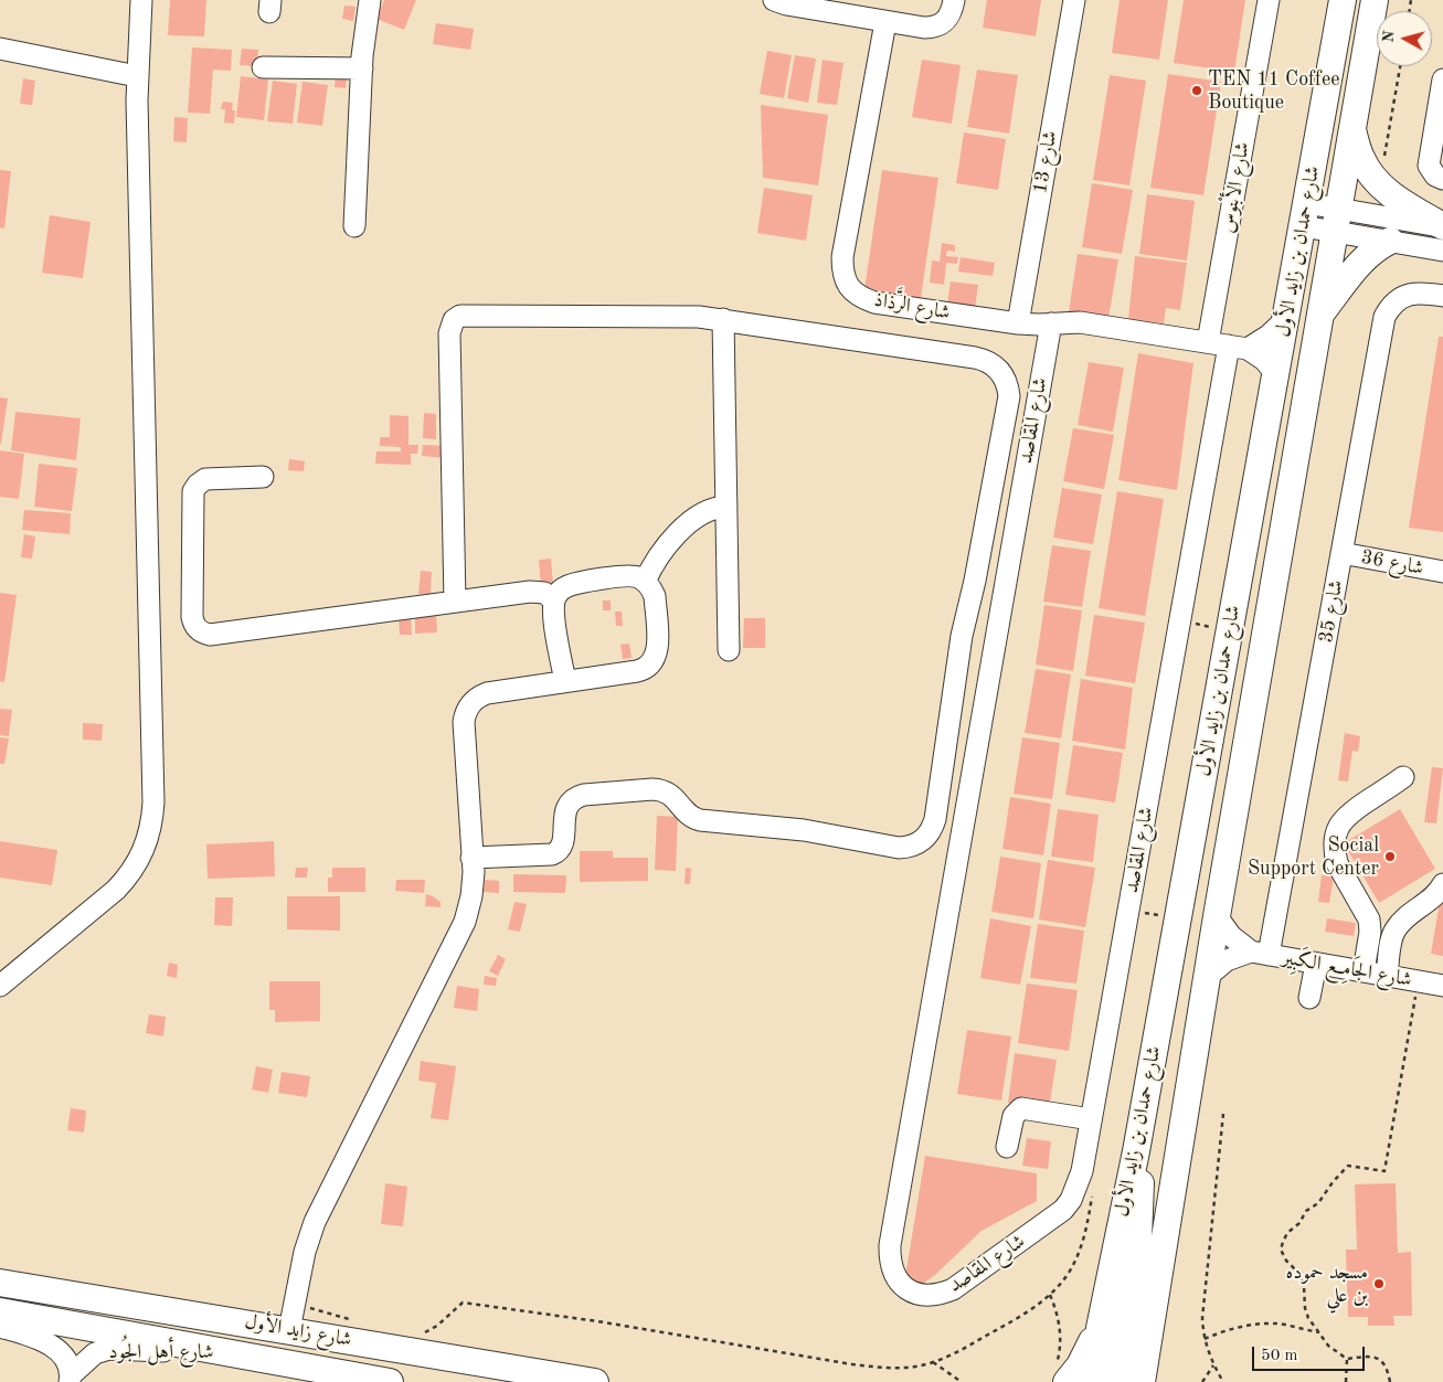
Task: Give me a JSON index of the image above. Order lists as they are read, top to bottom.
{
  "streets": {
    "main road": ["شارع حمدان بن زايد الأول", "شارع زايد الأول"],
    "street": [
      "شارع 13",
      "شارع الأبْنوس",
      "شارع الرَّذاذ",
      "شارع المقاصد",
      "شارع 36",
      "شارع 35",
      "شارع الجَامِع الكَبِير",
      "شارع أهل الجُود"
    ]
  },
  "crossings": [
    ["شارع 13", "شارع الرَّذاذ"],
    ["شارع الأبْنوس", "شارع الرَّذاذ"],
    ["شارع الأبْنوس", "شارع المقاصد"],
    ["شارع حمدان بن زايد الأول", "شارع الرَّذاذ"],
    ["شارع حمدان بن زايد الأول", "شارع الجَامِع الكَبِير"],
    ["شارع الرَّذاذ", "شارع المقاصد"],
    ["شارع 36", "شارع 35"],
    ["شارع 35", "شارع الجَامِع الكَبِير"],
    ["شارع زايد الأول", "شارع أهل الجُود"]
  ],
  "places": ["TEN 11 Coffee Boutique", "Social Support Center", "مسجد حموده بن علي"],
  "scale_bar": "50 m",
  "north": "left"
}
